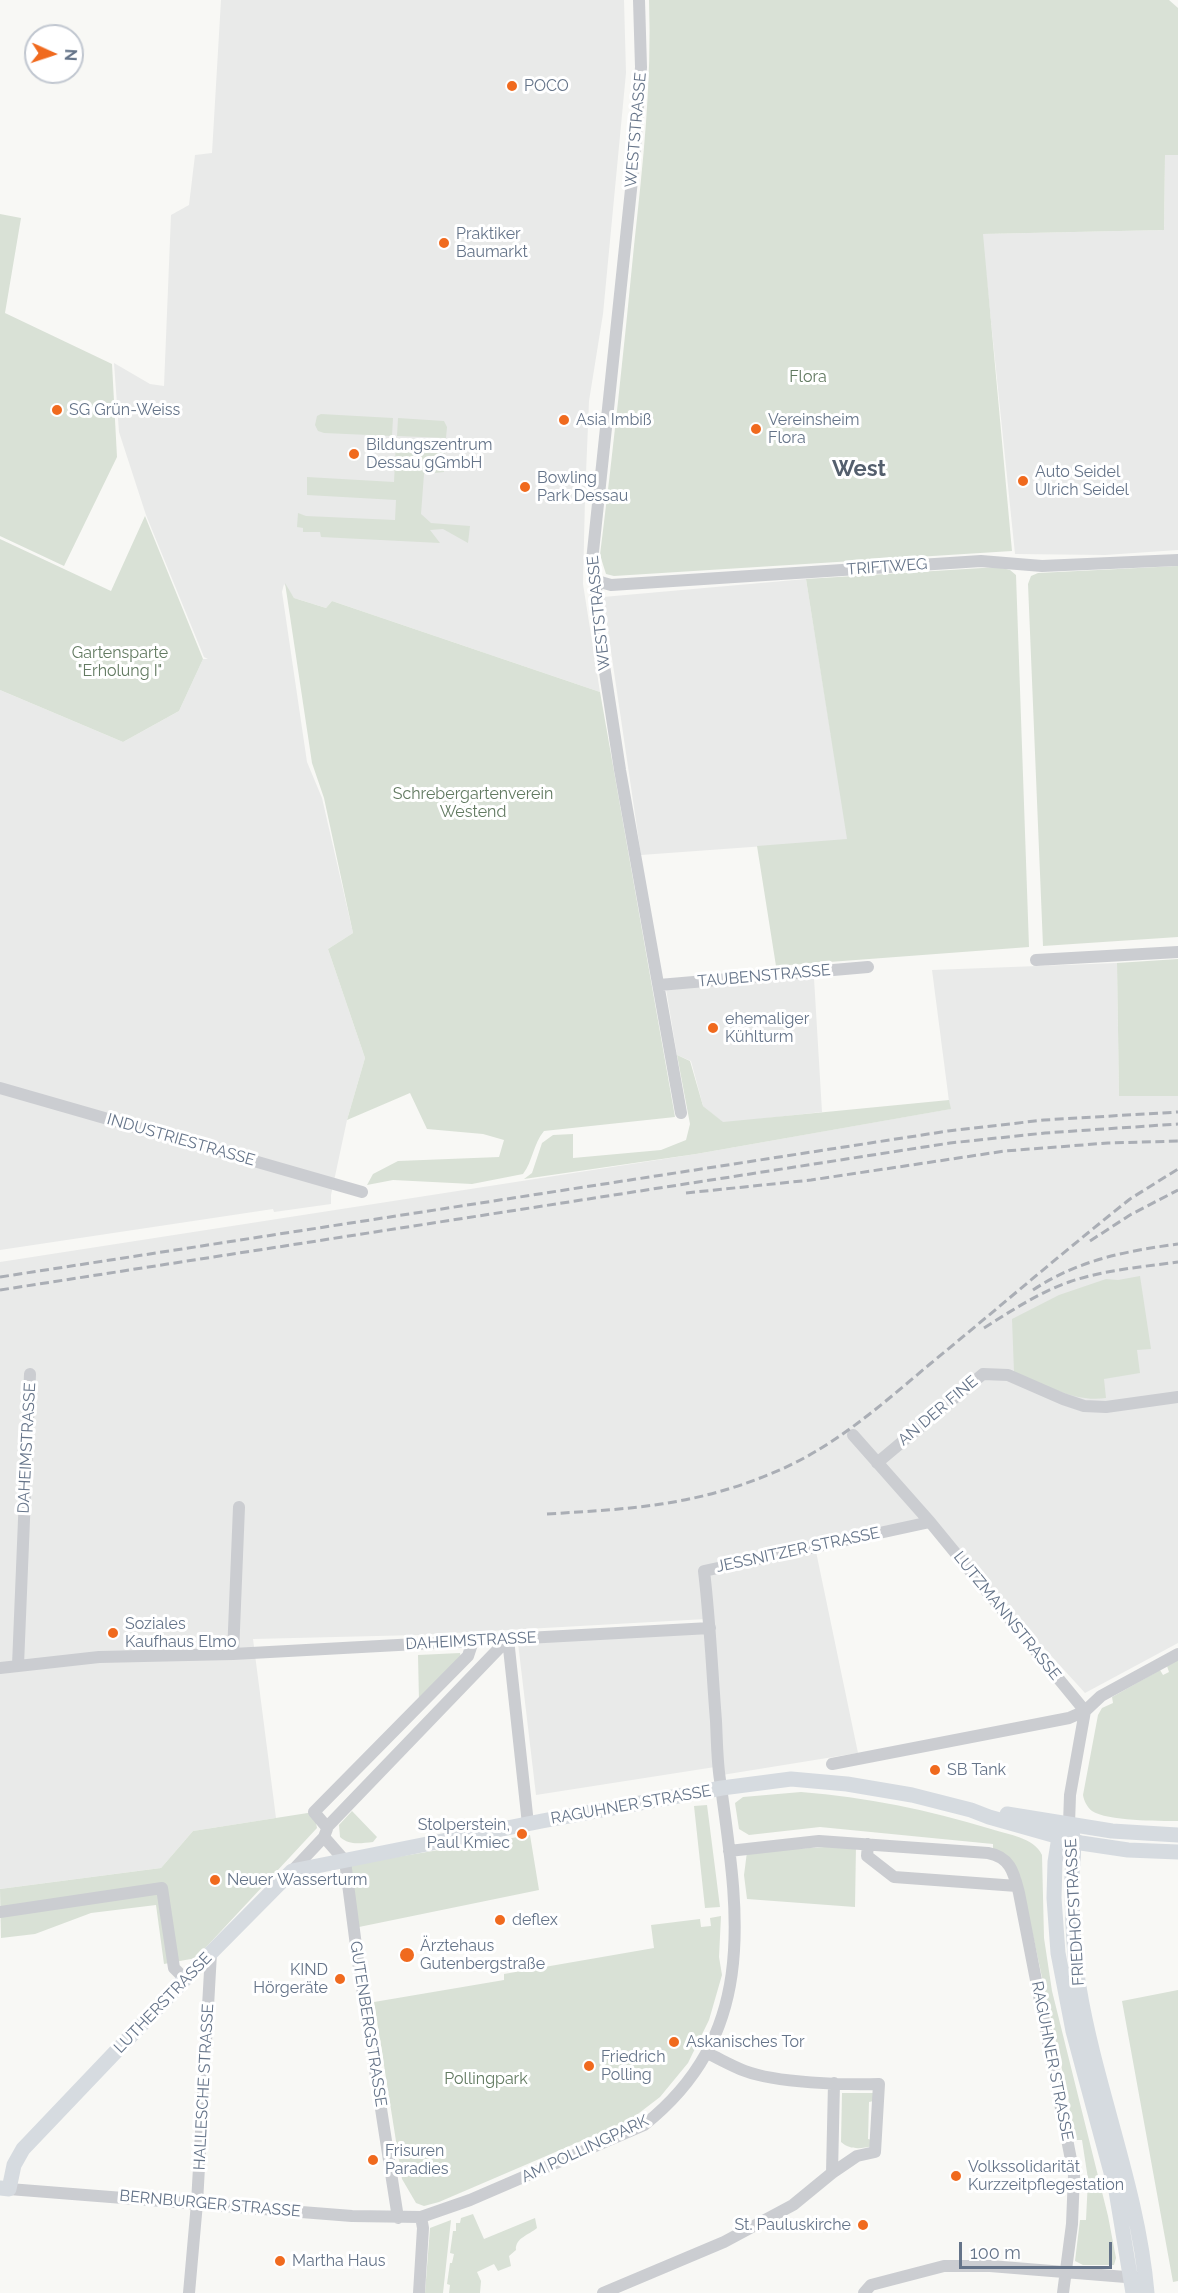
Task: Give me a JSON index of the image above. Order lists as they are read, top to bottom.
{
  "streets": {
    "main road": ["RAGUHNER STRASSE", "FRIEDHOFSTRASSE", "LUTHERSTRASSE"],
    "street": [
      "WESTSTRASSE",
      "TRIFTWEG",
      "TAUBENSTRASSE",
      "INDUSTRIESTRASSE",
      "AN DER FINE",
      "DAHEIMSTRASSE",
      "JESSNITZER STRASSE",
      "LUTZMANNSTRASSE",
      "GUTENBERGSTRASSE",
      "HALLESCHE STRASSE",
      "AM POLLINGPARK",
      "BERNBURGER STRASSE"
    ]
  },
  "crossings": [
    ["WESTSTRASSE", "TRIFTWEG"],
    ["WESTSTRASSE", "TAUBENSTRASSE"],
    ["AN DER FINE", "LUTZMANNSTRASSE"],
    ["DAHEIMSTRASSE", "JESSNITZER STRASSE"],
    ["DAHEIMSTRASSE", "LUTHERSTRASSE"],
    ["JESSNITZER STRASSE", "LUTZMANNSTRASSE"],
    ["JESSNITZER STRASSE", "RAGUHNER STRASSE"],
    ["JESSNITZER STRASSE", "AM POLLINGPARK"],
    ["RAGUHNER STRASSE", "FRIEDHOFSTRASSE"],
    ["RAGUHNER STRASSE", "LUTHERSTRASSE"],
    ["RAGUHNER STRASSE", "GUTENBERGSTRASSE"],
    ["RAGUHNER STRASSE", "AM POLLINGPARK"],
    ["LUTHERSTRASSE", "HALLESCHE STRASSE"],
    ["LUTHERSTRASSE", "BERNBURGER STRASSE"],
    ["GUTENBERGSTRASSE", "BERNBURGER STRASSE"],
    ["HALLESCHE STRASSE", "BERNBURGER STRASSE"],
    ["AM POLLINGPARK", "BERNBURGER STRASSE"]
  ],
  "districts": ["West"],
  "parks": [
    "Flora",
    "Gartensparte \"Erholung I\"",
    "Schrebergartenverein Westend",
    "Pollingpark"
  ],
  "places": [
    "POCO",
    "Praktiker Baumarkt",
    "SG Grün-Weiss",
    "Asia Imbiß",
    "Vereinsheim Flora",
    "Bildungszentrum Dessau gGmbH",
    "Auto Seidel Ulrich Seidel",
    "Bowling Park Dessau",
    "ehemaliger Kühlturm",
    "Soziales Kaufhaus Elmo",
    "SB Tank",
    "Stolperstein, Paul Kmiec",
    "Neuer Wasserturm",
    "deflex",
    "Ärztehaus Gutenbergstraße",
    "KIND Hörgeräte",
    "Askanisches Tor",
    "Friedrich Polling",
    "Frisuren Paradies",
    "Volkssolidarität Kurzzeitpflegestation",
    "St. Pauluskirche",
    "Martha Haus"
  ],
  "scale_bar": "100 m",
  "north": "right"
}
